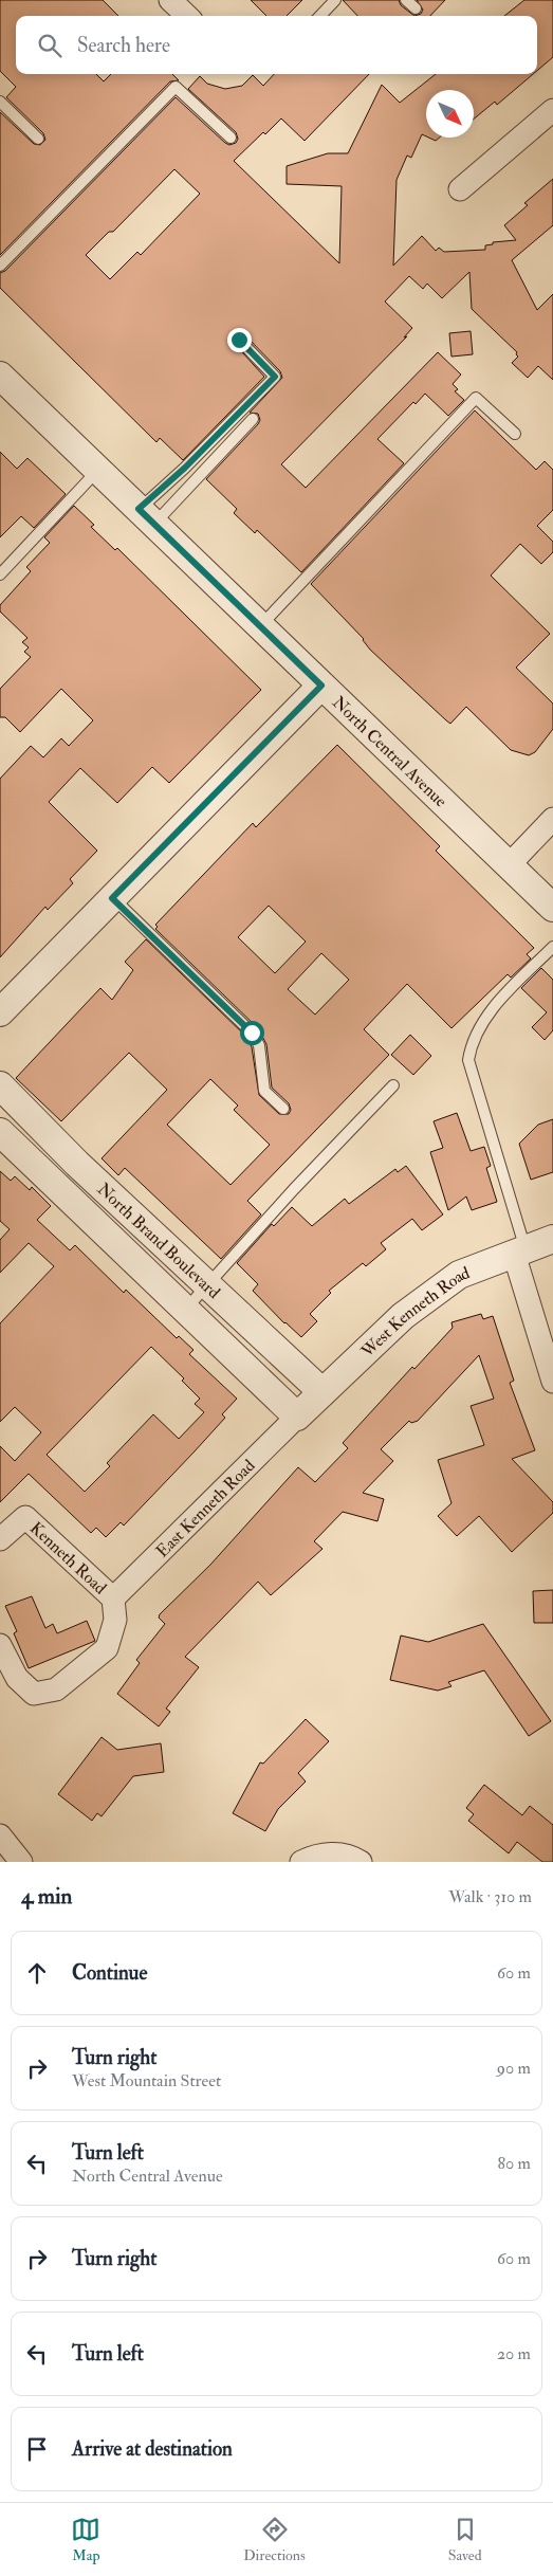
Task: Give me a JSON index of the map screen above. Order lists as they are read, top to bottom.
{
  "streets": {
    "street": [
      "North Central Avenue",
      "North Brand Boulevard",
      "West Kenneth Road",
      "East Kenneth Road",
      "Kenneth Road"
    ]
  },
  "crossings": [
    ["North Brand Boulevard", "West Kenneth Road"],
    ["North Brand Boulevard", "East Kenneth Road"],
    ["West Kenneth Road", "East Kenneth Road"],
    ["East Kenneth Road", "Kenneth Road"]
  ],
  "north": "bottom right",
  "page": {
    "search": "Search here",
    "heading": ["4 min", "Walk · 310 m"],
    "list": [
      ["Continue", "60 m"],
      ["Turn right", "West Mountain Street", "90 m"],
      ["Turn left", "North Central Avenue", "80 m"],
      ["Turn right", "60 m"],
      ["Turn left", "20 m"],
      "Arrive at destination"
    ],
    "nav": ["Map", "Directions", "Saved"]
  }
}
